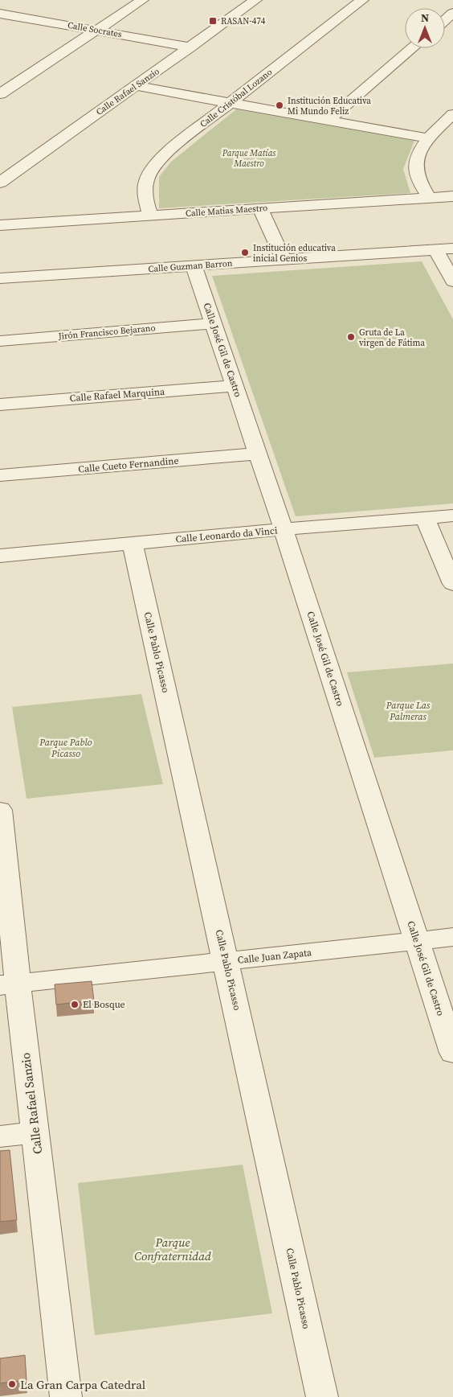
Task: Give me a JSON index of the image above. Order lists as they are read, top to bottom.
{
  "streets": {
    "street": [
      "Calle Socrates",
      "Calle Rafael Sanzio",
      "Calle Cristóbal Lozano",
      "Calle Matias Maestro",
      "Calle Guzman Barron",
      "Jirón Francisco Bejarano",
      "Calle José Gil de Castro",
      "Calle Rafael Marquina",
      "Calle Cueto Fernandine",
      "Calle Leonardo da Vinci",
      "Calle Pablo Picasso",
      "Calle Juan Zapata"
    ]
  },
  "crossings": [
    ["Calle Socrates", "Calle Rafael Sanzio"],
    ["Calle Rafael Sanzio", "Calle Juan Zapata"],
    ["Calle Cristóbal Lozano", "Calle Matias Maestro"],
    ["Calle Guzman Barron", "Calle José Gil de Castro"],
    ["Jirón Francisco Bejarano", "Calle José Gil de Castro"],
    ["Calle José Gil de Castro", "Calle Rafael Marquina"],
    ["Calle José Gil de Castro", "Calle Cueto Fernandine"],
    ["Calle José Gil de Castro", "Calle Leonardo da Vinci"],
    ["Calle José Gil de Castro", "Calle Juan Zapata"],
    ["Calle Leonardo da Vinci", "Calle Pablo Picasso"],
    ["Calle Pablo Picasso", "Calle Juan Zapata"]
  ],
  "parks": [
    "Parque Matías Maestro",
    "Parque Las Palmeras",
    "Parque Pablo Picasso",
    "Parque Confraternidad"
  ],
  "places": {
    "transit": ["RASAN-474"],
    "other": [
      "Institución Educativa Mi Mundo Feliz",
      "Institución educativa inicial Genios",
      "Gruta de La virgen de Fátima",
      "El Bosque",
      "La Gran Carpa Catedral"
    ]
  },
  "north": "top"
}
